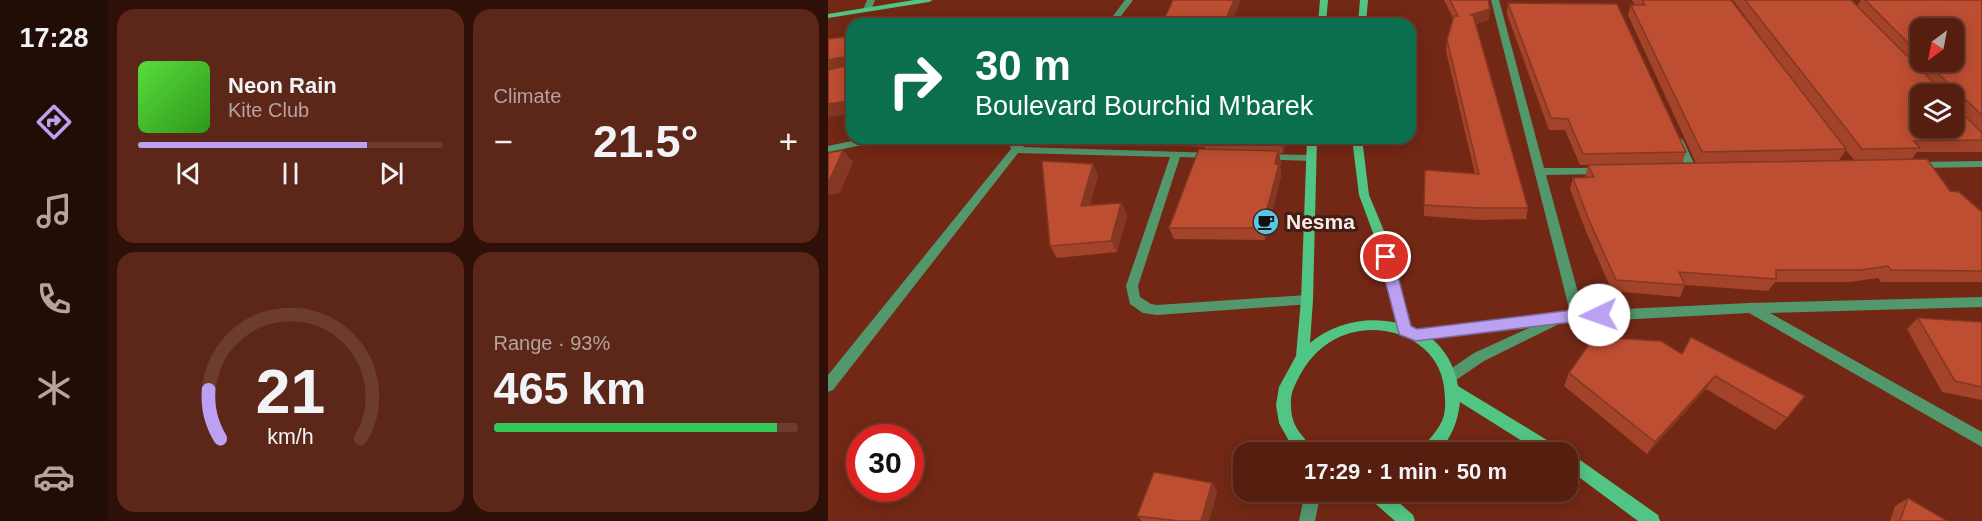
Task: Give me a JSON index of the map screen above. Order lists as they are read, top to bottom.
{
  "places": {
    "cafe": ["Nesma"]
  },
  "north": "bottom left",
  "page": {
    "tabs": "17:28",
    "tile": [
      "Climate",
      ["Range · 93%", "465 km"]
    ],
    "turn": ["30 m", "Boulevard Bourchid M'barek"],
    "song": ["Neon Rain", "Kite Club"],
    "heat": ["−", "21.5°", "+"],
    "limit": "30",
    "trip": "17:29 · 1 min · 50 m",
    "gauge": ["21", "km/h"]
  }
}
